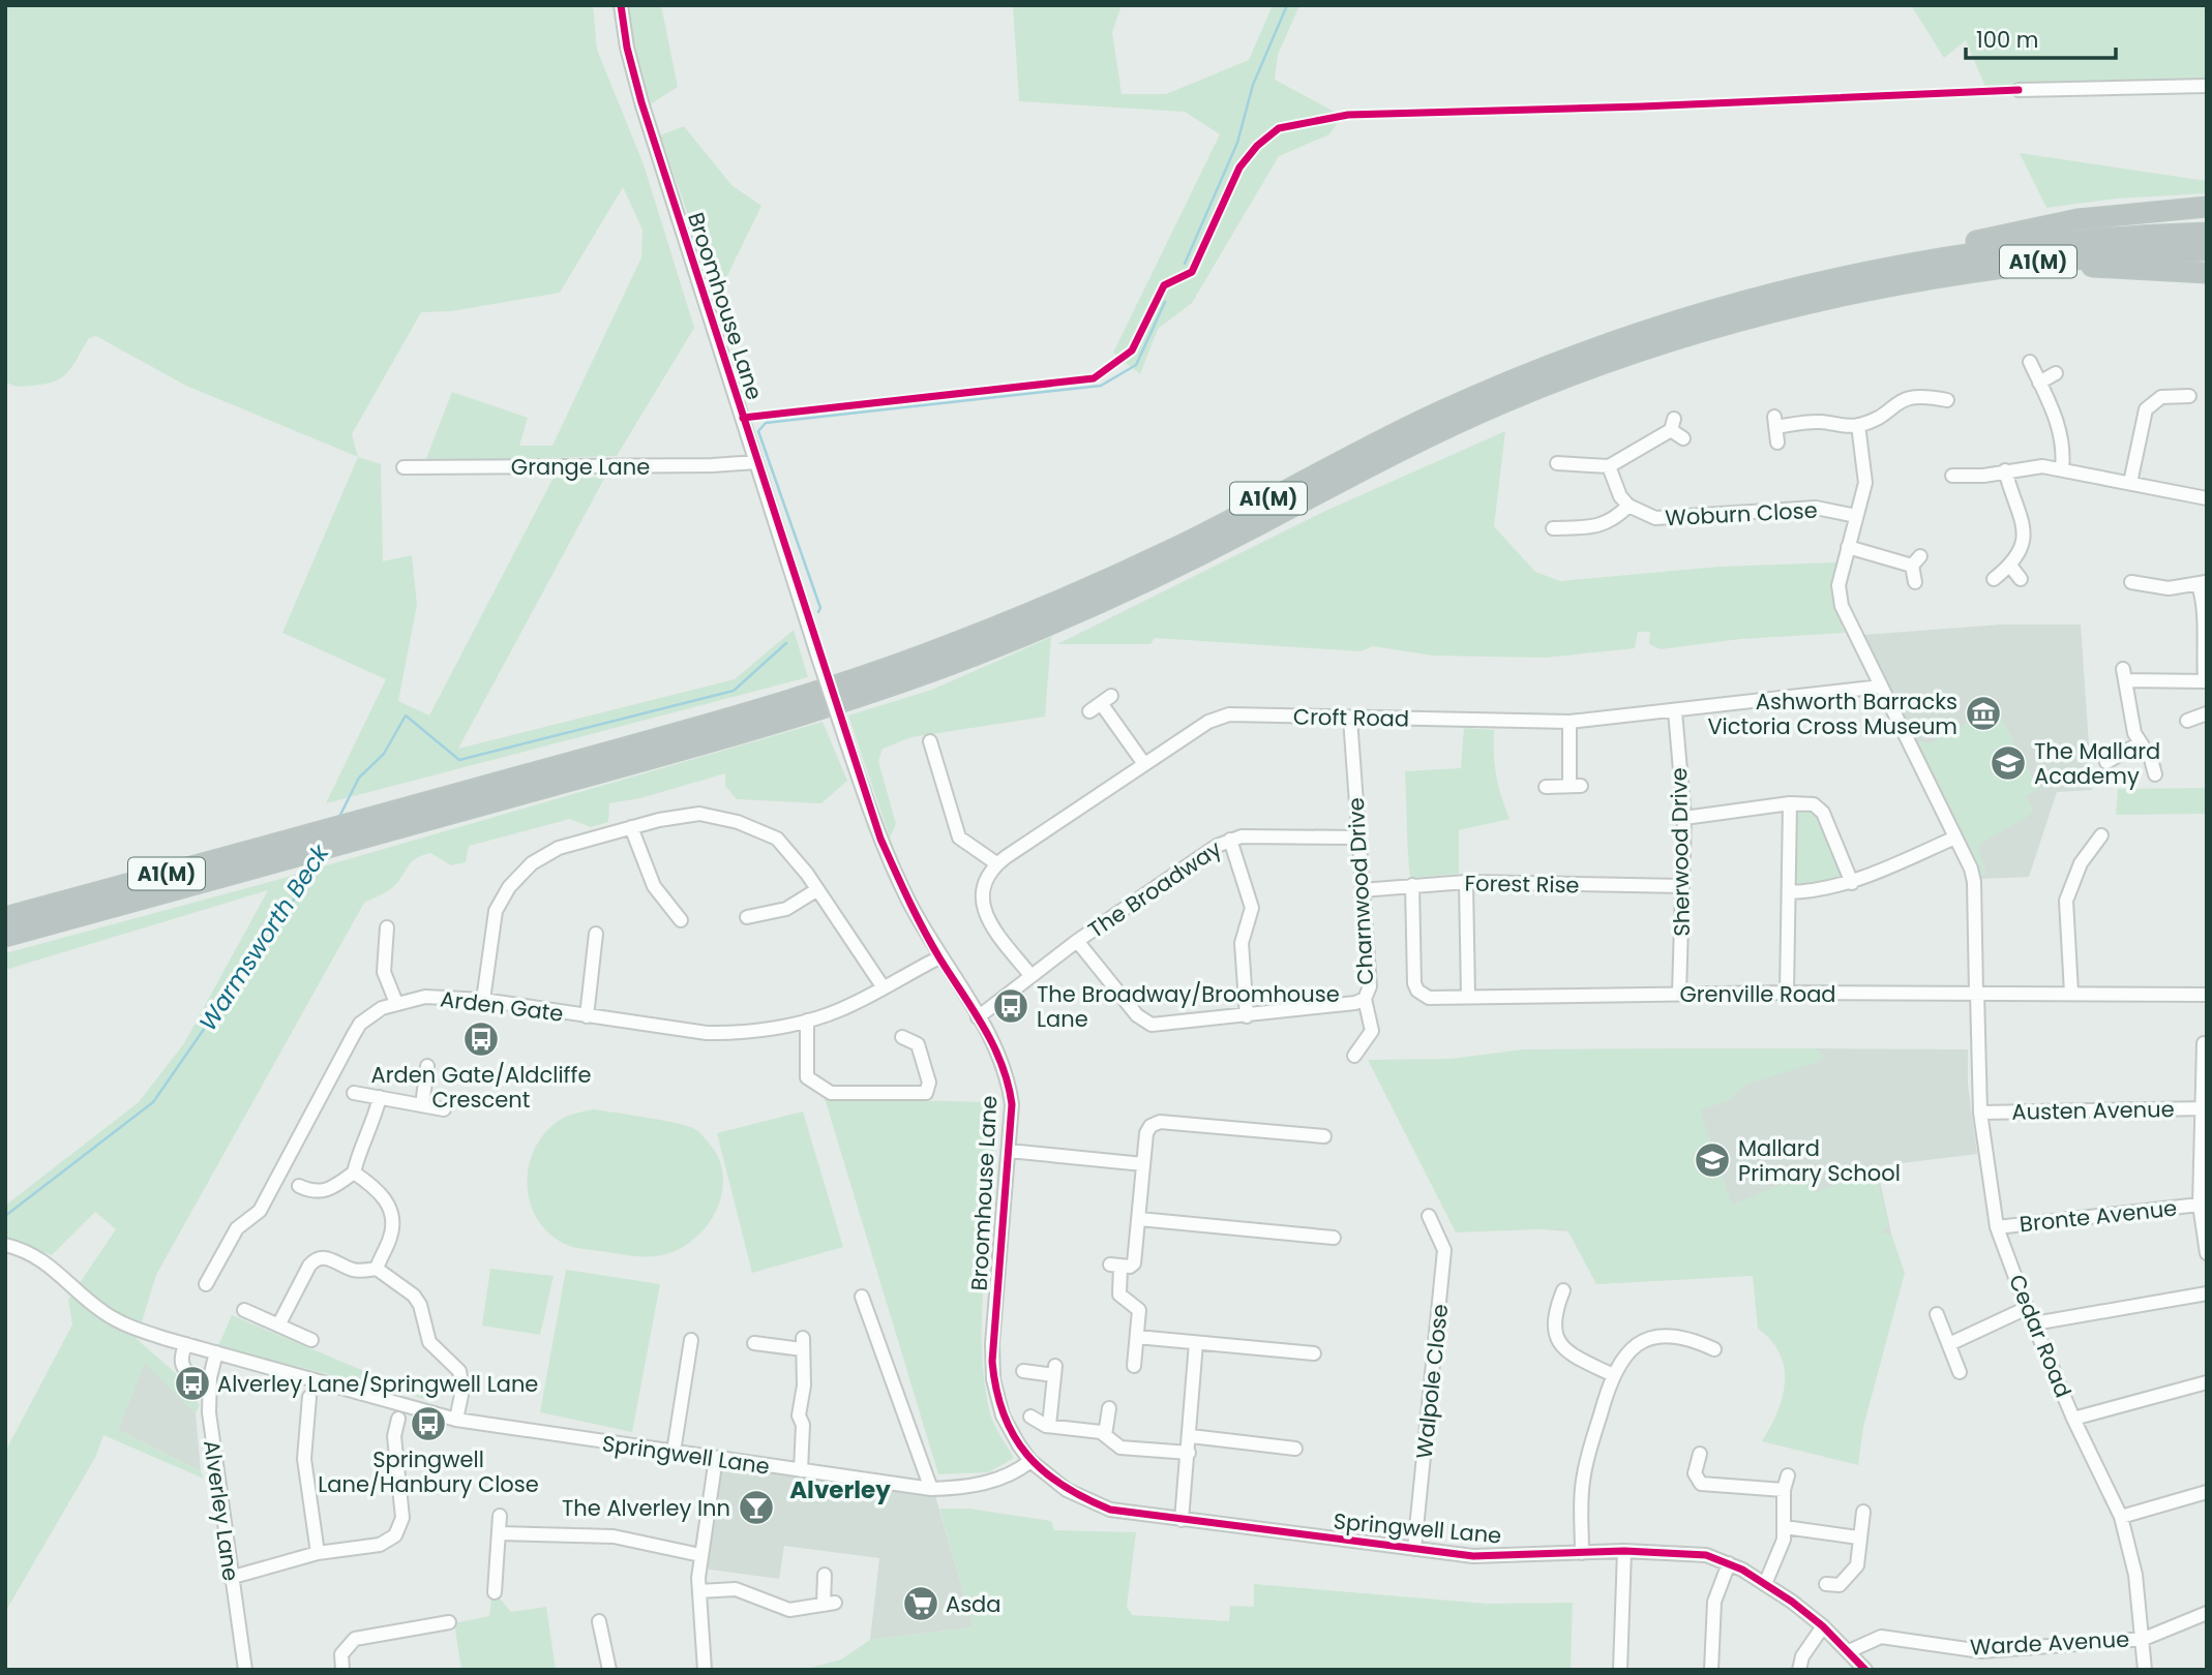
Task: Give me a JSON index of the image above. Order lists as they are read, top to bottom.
{
  "streets": {
    "highway": ["A1(M)"],
    "street": [
      "Broomhouse Lane",
      "Grange Lane",
      "Woburn Close",
      "Croft Road",
      "Sherwood Drive",
      "Forest Rise",
      "The Broadway",
      "Charnwood Drive",
      "Grenville Road",
      "Arden Gate",
      "Austen Avenue",
      "Bronte Avenue",
      "Cedar Road",
      "Walpole Close",
      "Springwell Lane",
      "Alverley Lane",
      "Warde Avenue"
    ]
  },
  "crossings": [
    ["Broomhouse Lane", "Grange Lane"],
    ["Broomhouse Lane", "The Broadway"],
    ["Broomhouse Lane", "Arden Gate"],
    ["Broomhouse Lane", "Springwell Lane"],
    ["Woburn Close", "Cedar Road"],
    ["Croft Road", "Sherwood Drive"],
    ["Croft Road", "Charnwood Drive"],
    ["Croft Road", "Cedar Road"],
    ["Sherwood Drive", "Forest Rise"],
    ["Sherwood Drive", "Grenville Road"],
    ["Forest Rise", "Charnwood Drive"],
    ["Forest Rise", "Grenville Road"],
    ["The Broadway", "Charnwood Drive"],
    ["Grenville Road", "Cedar Road"],
    ["Austen Avenue", "Cedar Road"],
    ["Bronte Avenue", "Cedar Road"],
    ["Cedar Road", "Warde Avenue"],
    ["Walpole Close", "Springwell Lane"],
    ["Springwell Lane", "Alverley Lane"],
    ["Springwell Lane", "Warde Avenue"]
  ],
  "districts": ["Alverley"],
  "water": ["Warmsworth Beck"],
  "places": {
    "museum": ["Ashworth Barracks Victoria Cross Museum"],
    "school or university": ["The Mallard Academy", "Mallard Primary School"],
    "bus stop": [
      "The Broadway/Broomhouse Lane",
      "Arden Gate/Aldcliffe Crescent",
      "Alverley Lane/Springwell Lane",
      "Springwell Lane/Hanbury Close"
    ],
    "bar": ["The Alverley Inn"],
    "supermarket": ["Asda"]
  },
  "scale_bar": "100 m"
}
